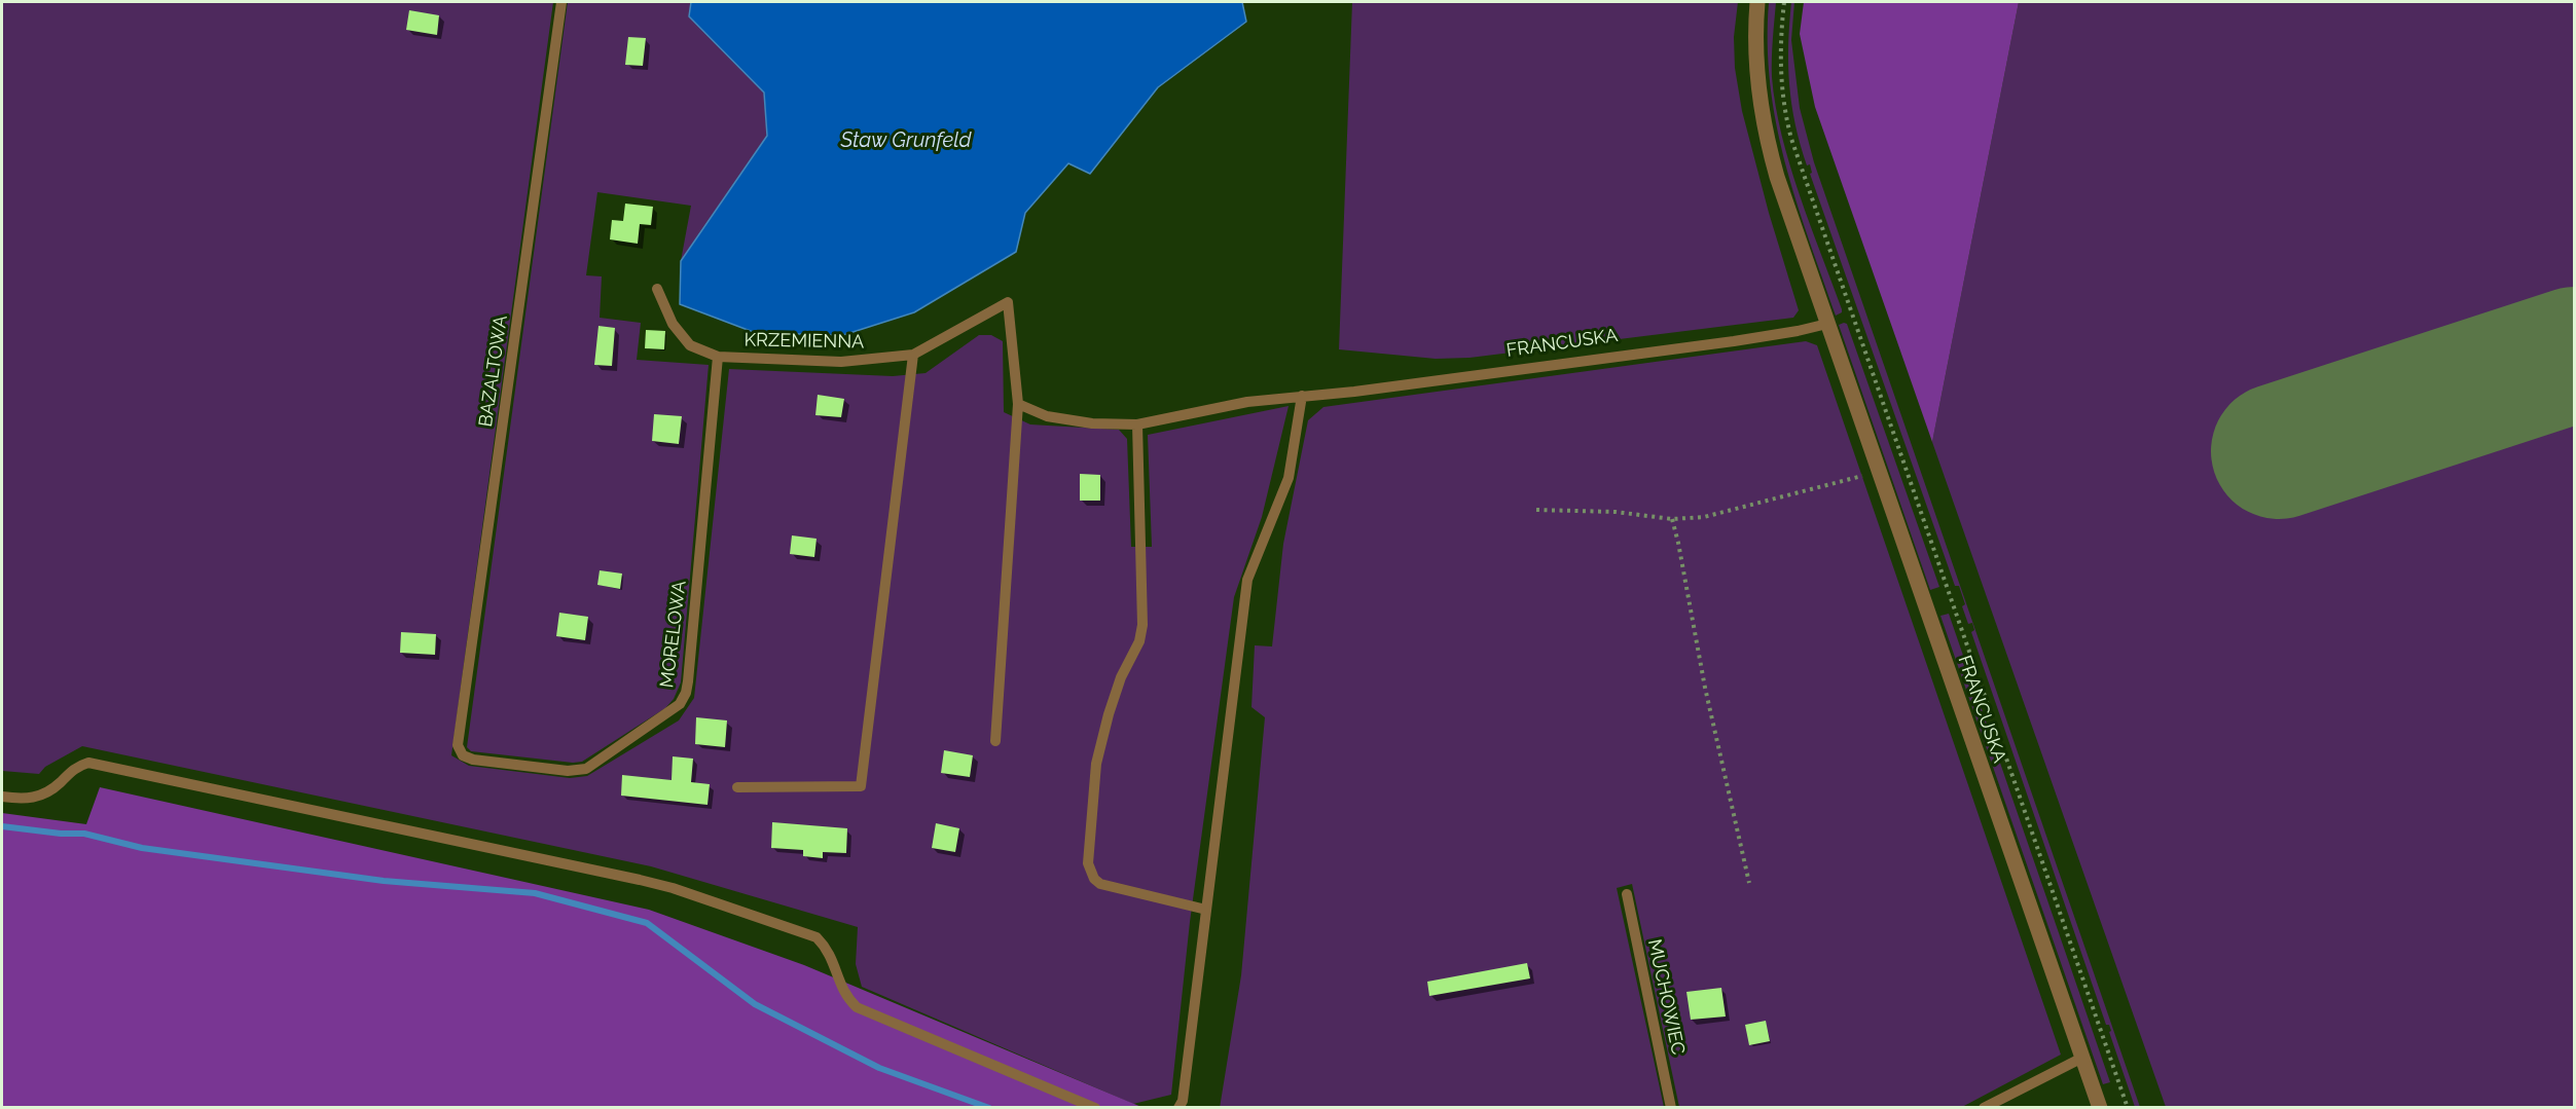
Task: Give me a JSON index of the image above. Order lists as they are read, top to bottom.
{
  "streets": {
    "street": ["FRANCUSKA"],
    "lane": [
      "KRZEMIENNA",
      "BAZALTOWA",
      "MORELOWA",
      "MUCHOWIEC"
    ]
  },
  "crossings": [
    ["KRZEMIENNA", "MORELOWA"],
    ["BAZALTOWA", "MORELOWA"]
  ],
  "water": ["Staw Grunfeld"]
}
